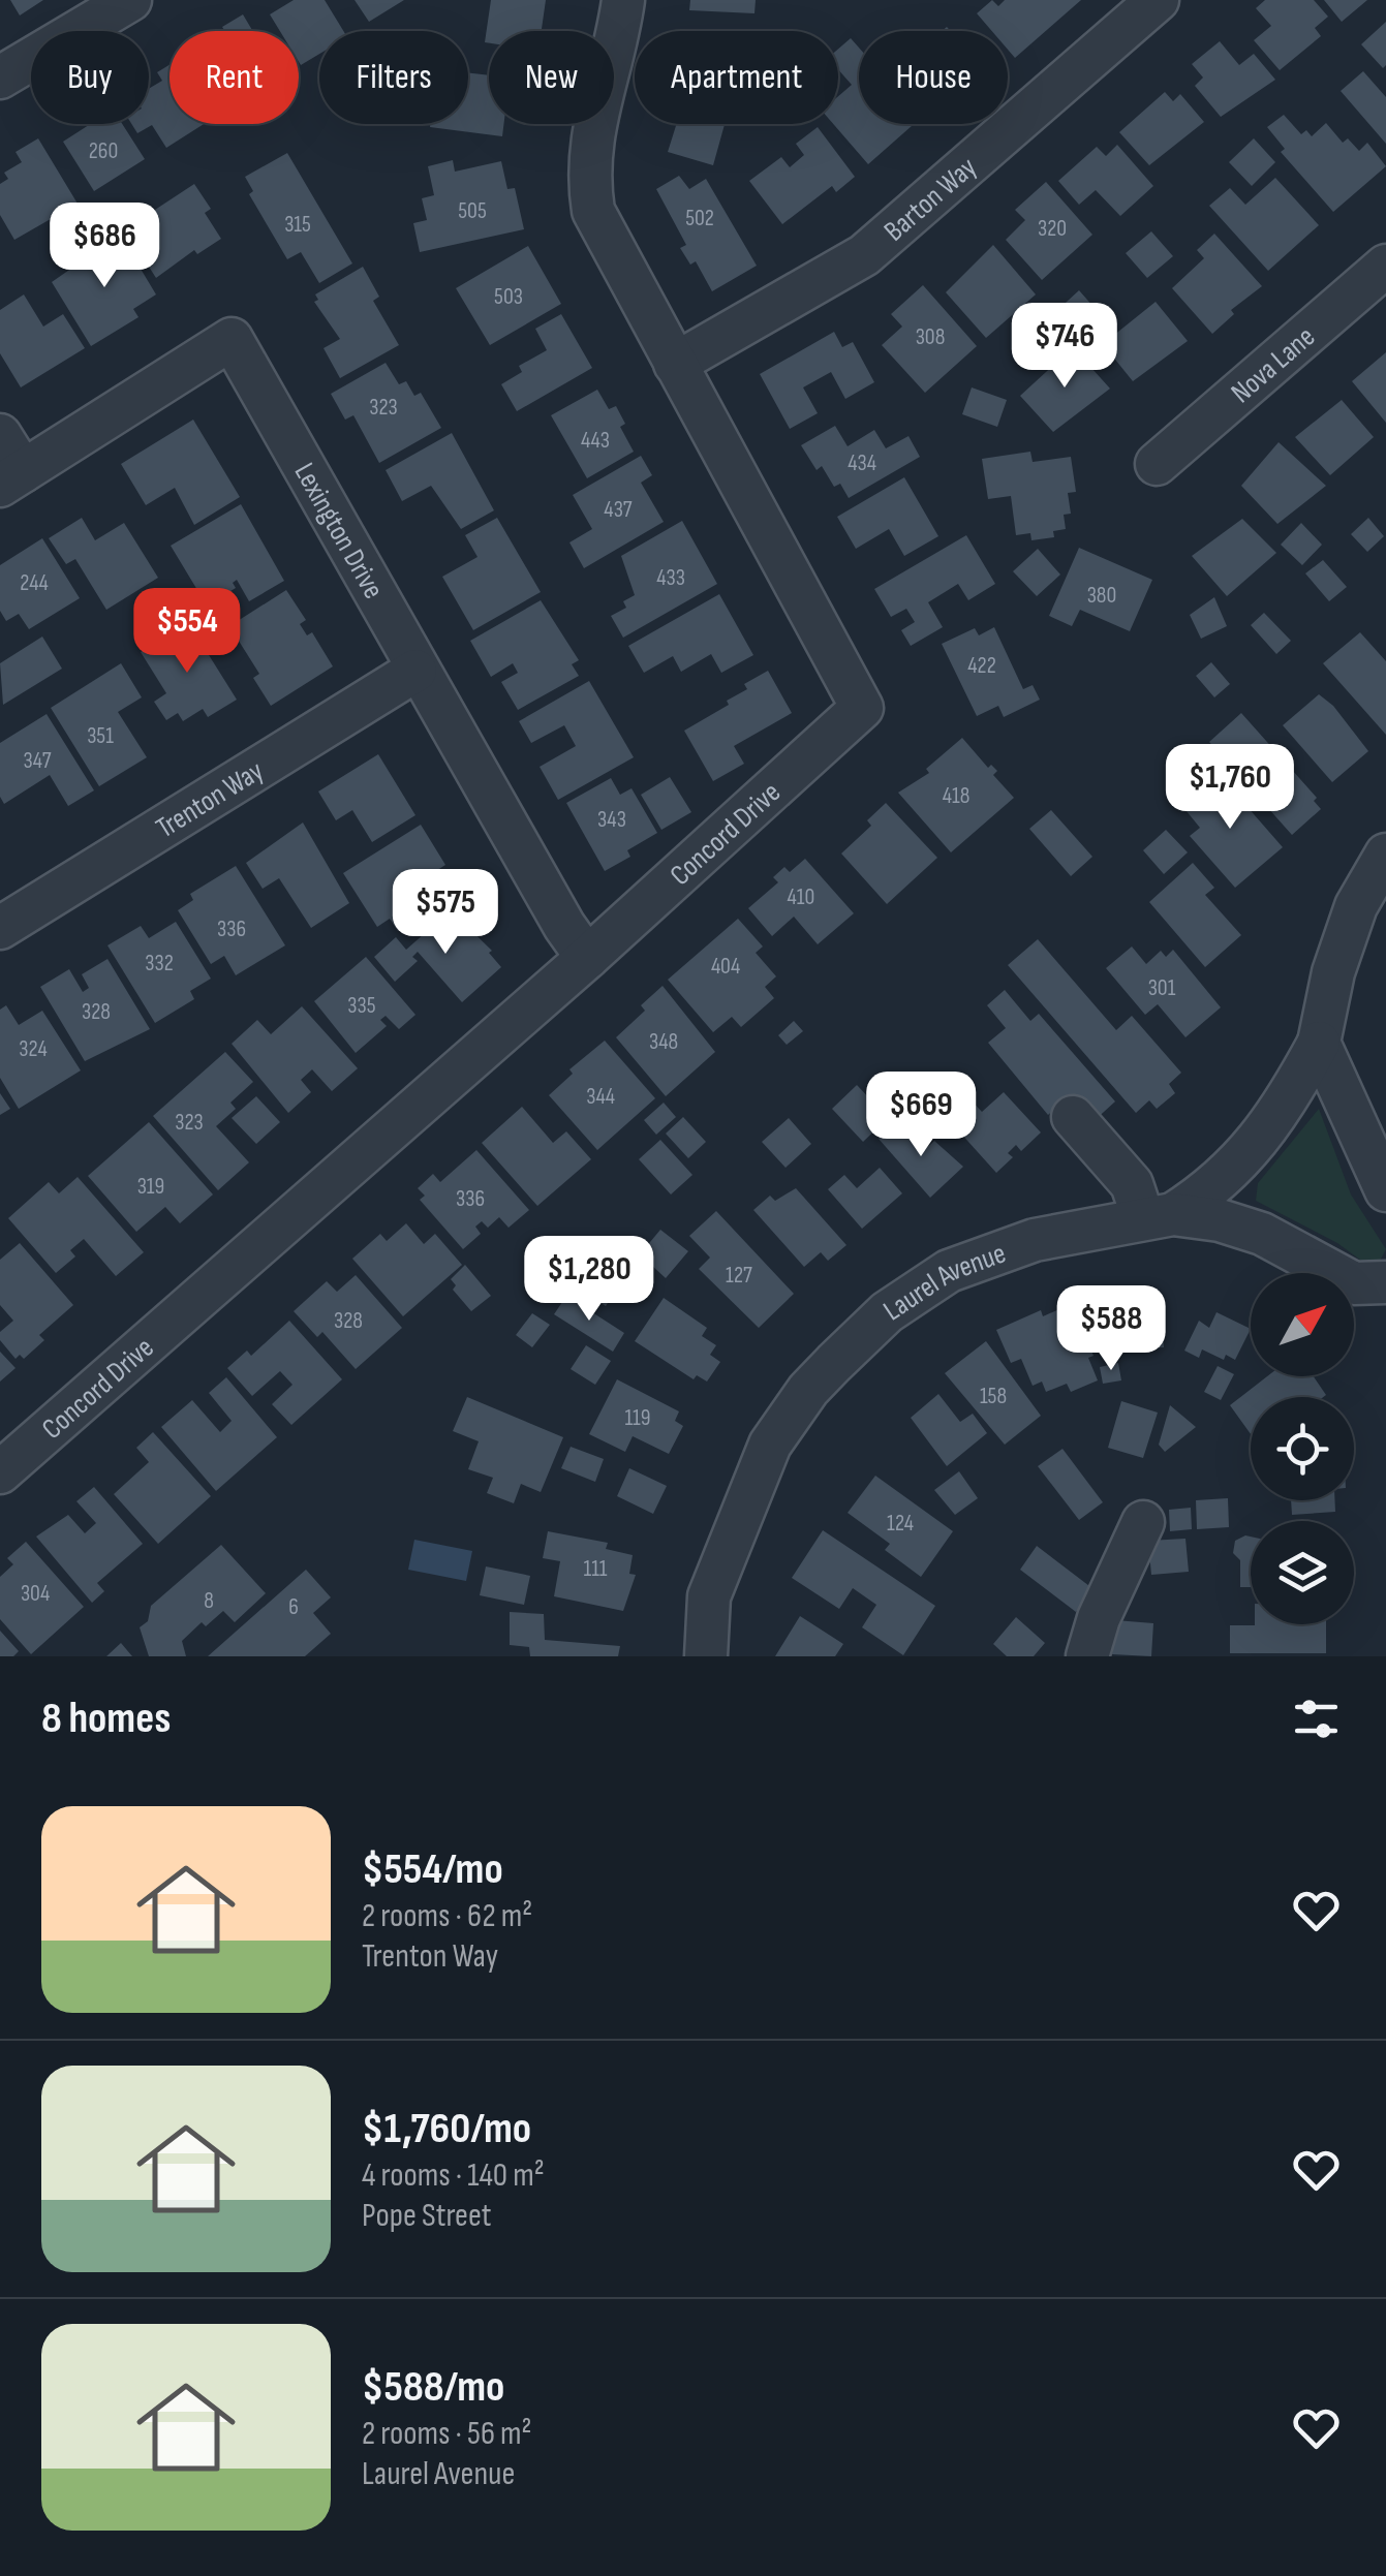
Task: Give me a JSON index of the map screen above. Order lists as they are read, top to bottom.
{
  "streets": {
    "street": [
      "Barton Way",
      "Nova Lane",
      "Lexington Drive",
      "Trenton Way",
      "Concord Drive",
      "Laurel Avenue"
    ]
  },
  "crossings": [
    ["Barton Way", "Concord Drive"],
    ["Lexington Drive", "Trenton Way"],
    ["Lexington Drive", "Concord Drive"]
  ],
  "house_numbers": [
    "260",
    "505",
    "502",
    "315",
    "320",
    "503",
    "308",
    "323",
    "443",
    "434",
    "437",
    "433",
    "244",
    "380",
    "422",
    "351",
    "347",
    "418",
    "343",
    "410",
    "336",
    "332",
    "404",
    "301",
    "335",
    "328",
    "348",
    "324",
    "344",
    "323",
    "319",
    "336",
    "127",
    "328",
    "158",
    "119",
    "124",
    "111",
    "304",
    "8",
    "6"
  ],
  "north": "top right",
  "page": {
    "chip": [
      "Buy",
      "Rent",
      "Filters",
      "New",
      "Apartment",
      "House"
    ],
    "price": [
      "$686",
      "$746",
      "$554",
      "$1,760",
      "$575",
      "$669",
      "$1,280",
      "$588"
    ],
    "heading": "8 homes",
    "list": [
      {
        "name": "$554/mo",
        "note": "2 rooms · 62 m² · Trenton Way"
      },
      {
        "name": "$1,760/mo",
        "note": "4 rooms · 140 m² · Pope Street"
      },
      {
        "name": "$588/mo",
        "note": "2 rooms · 56 m² · Laurel Avenue"
      }
    ]
  }
}
